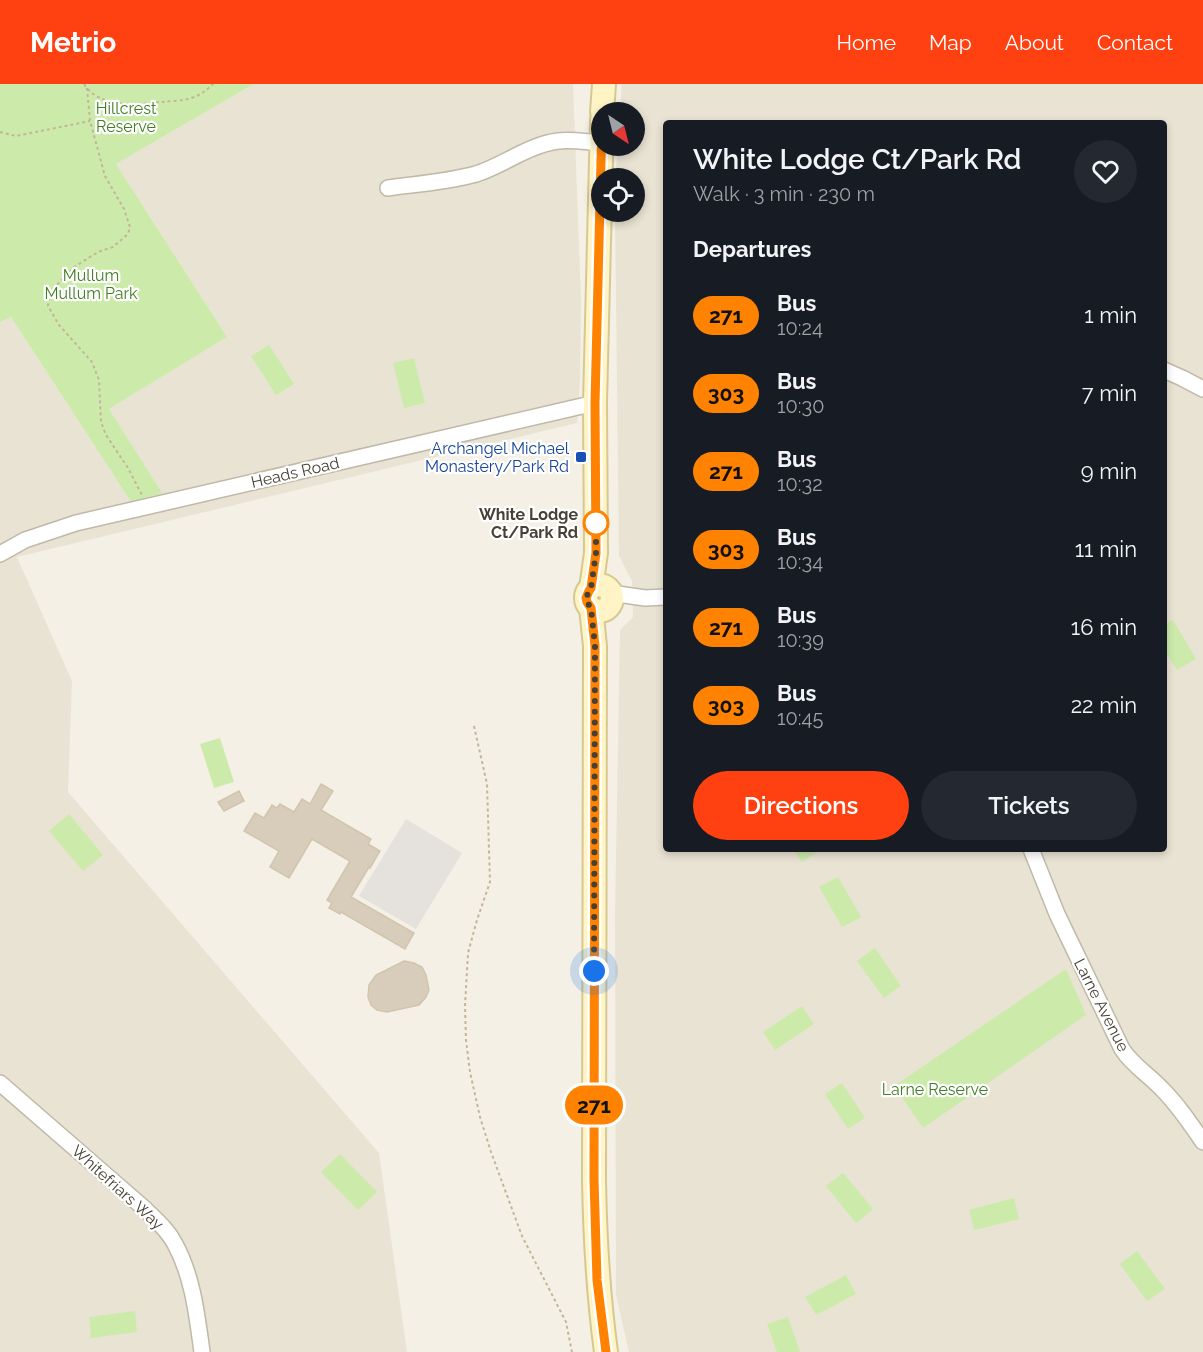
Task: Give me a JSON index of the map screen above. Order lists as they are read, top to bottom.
{
  "streets": {
    "street": ["Heads Road", "Larne Avenue", "Whitefriars Way"]
  },
  "parks": ["Hillcrest Reserve", "Mullum Mullum Park", "Larne Reserve"],
  "places": {
    "transit": ["Archangel Michael Monastery/Park Rd"],
    "other": ["White Lodge Ct/Park Rd"]
  },
  "lines": ["bus line 271"],
  "north": "bottom right",
  "page": {
    "header": "Metrio",
    "nav": [
      "Home",
      "Map",
      "About",
      "Contact"
    ],
    "on_map": "271",
    "heading": [
      ["White Lodge Ct/Park Rd", "Walk · 3 min · 230 m"],
      "Departures"
    ],
    "list": [
      {
        "mark": "271",
        "name": "Bus",
        "note": "10:24",
        "value": "1 min"
      },
      {
        "mark": "303",
        "name": "Bus",
        "note": "10:30",
        "value": "7 min"
      },
      {
        "mark": "271",
        "name": "Bus",
        "note": "10:32",
        "value": "9 min"
      },
      {
        "mark": "303",
        "name": "Bus",
        "note": "10:34",
        "value": "11 min"
      },
      {
        "mark": "271",
        "name": "Bus",
        "note": "10:39",
        "value": "16 min"
      },
      {
        "mark": "303",
        "name": "Bus",
        "note": "10:45",
        "value": "22 min"
      }
    ],
    "buttons": ["Directions", "Tickets"]
  }
}
